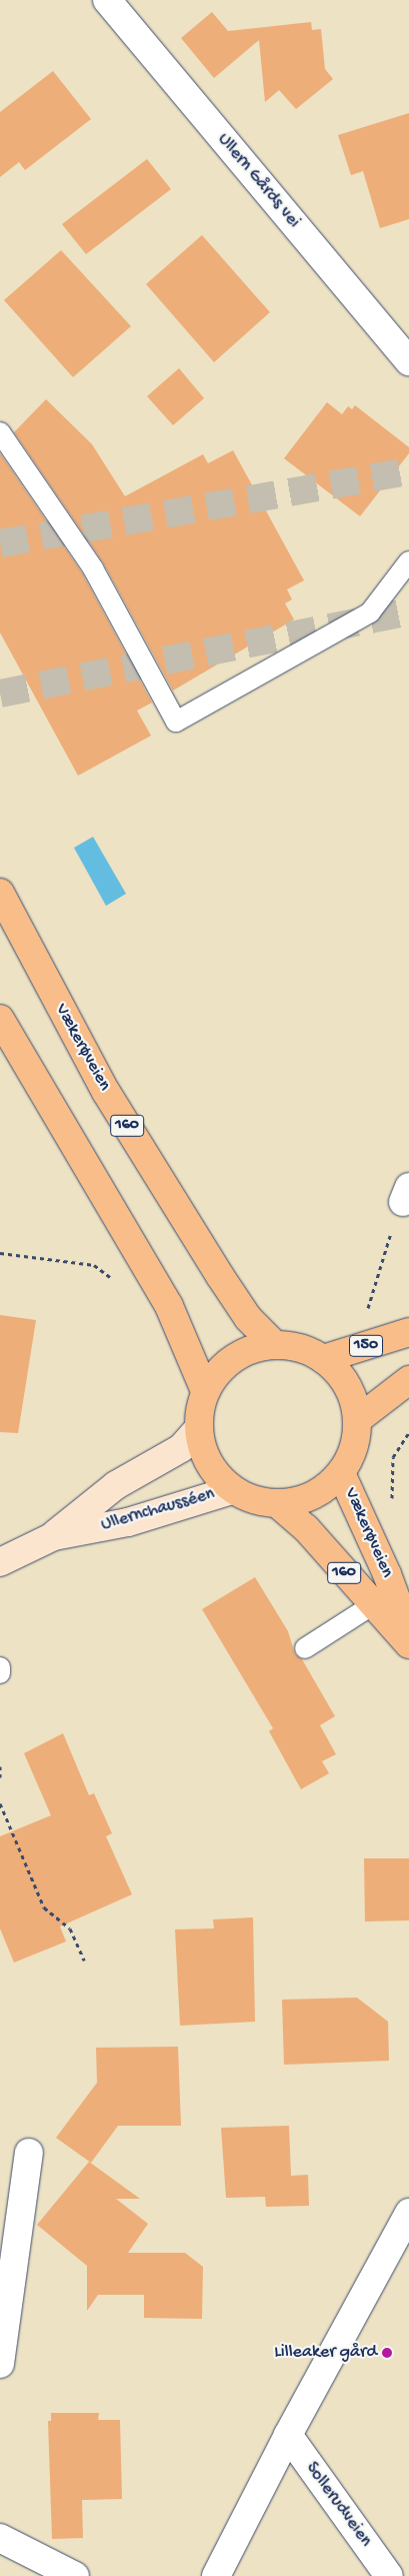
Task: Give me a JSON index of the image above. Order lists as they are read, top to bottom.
{
  "streets": {
    "main road": [
      "Vækerøveien",
      "160",
      "150",
      "Ullernchausséen"
    ],
    "street": ["Ullern Gårds vei", "Sollerudveien"]
  },
  "crossings": [
    ["Vækerøveien", "150"],
    ["Vækerøveien", "Ullernchausséen"],
    ["150", "Ullernchausséen"]
  ],
  "places": ["Lilleaker gård"]
}
